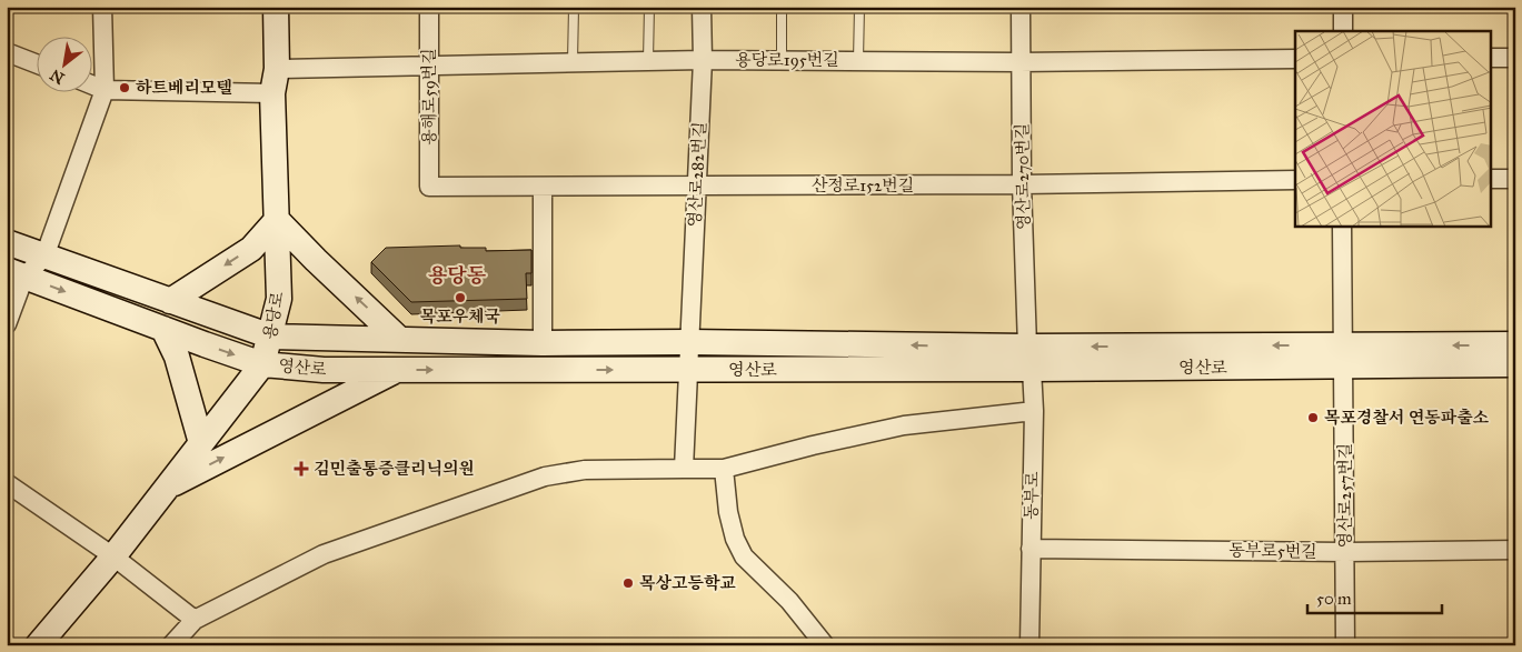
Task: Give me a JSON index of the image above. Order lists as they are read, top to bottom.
{
  "streets": {
    "street": [
      "용당로195번길",
      "용해로59번길",
      "영산로282번길",
      "영산로270번길",
      "산정로152번길",
      "용당로",
      "영산로",
      "동부로",
      "영산로257번길",
      "동부로5번길"
    ]
  },
  "crossings": [
    ["용당로195번길", "용해로59번길"],
    ["용당로195번길", "영산로282번길"],
    ["용당로195번길", "영산로270번길"],
    ["용당로195번길", "용당로"],
    ["용해로59번길", "산정로152번길"],
    ["영산로282번길", "산정로152번길"],
    ["영산로282번길", "영산로"],
    ["영산로270번길", "산정로152번길"],
    ["영산로270번길", "영산로"],
    ["영산로270번길", "동부로"],
    ["용당로", "영산로"],
    ["영산로", "동부로"],
    ["영산로", "영산로257번길"],
    ["동부로", "동부로5번길"],
    ["영산로257번길", "동부로5번길"]
  ],
  "districts": ["용당동"],
  "places": {
    "other": [
      "하트베리모텔",
      "목포우체국",
      "목포경찰서 연동파출소",
      "목상고등학교"
    ],
    "health": ["김민출통증클리닉의원"]
  },
  "scale_bar": "50 m",
  "north": "bottom left"
}
